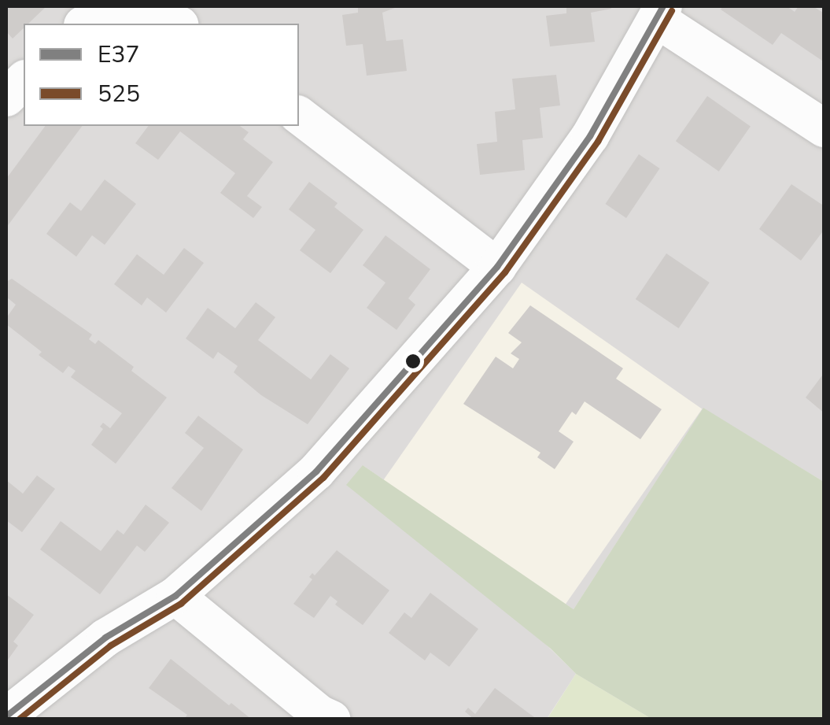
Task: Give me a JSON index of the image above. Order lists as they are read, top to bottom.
{
  "lines": ["transit line E37", "transit line 525"],
  "legend": ["E37", "525"]
}
